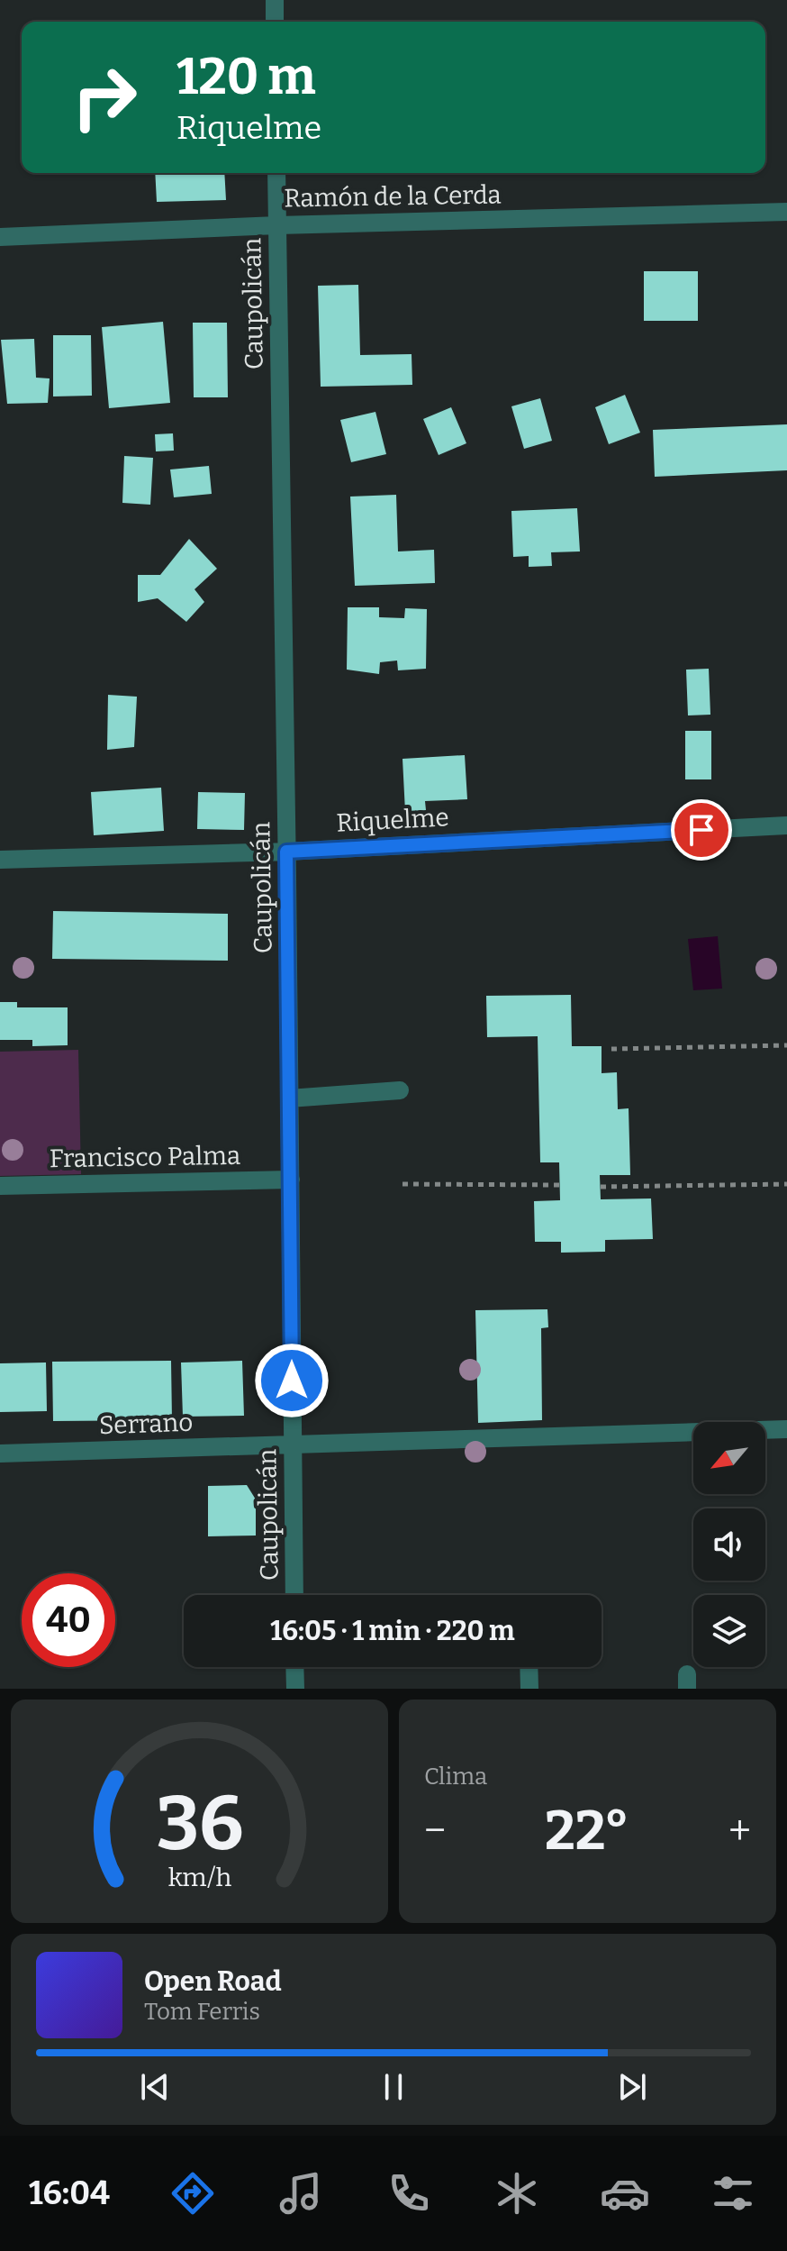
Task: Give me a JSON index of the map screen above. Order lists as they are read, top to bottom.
{
  "streets": {
    "street": [
      "Ramón de la Cerda",
      "Caupolicán",
      "Riquelme",
      "Francisco Palma",
      "Serrano"
    ]
  },
  "crossings": [
    ["Ramón de la Cerda", "Caupolicán"],
    ["Caupolicán", "Riquelme"],
    ["Caupolicán", "Francisco Palma"],
    ["Caupolicán", "Serrano"]
  ],
  "north": "bottom left",
  "page": {
    "turn": ["120 m", "Riquelme"],
    "limit": "40",
    "trip": "16:05 · 1 min · 220 m",
    "tile": "Clima",
    "heat": ["−", "22°", "+"],
    "song": ["Open Road", "Tom Ferris"],
    "tabs": "16:04",
    "gauge": ["36", "km/h"]
  }
}
